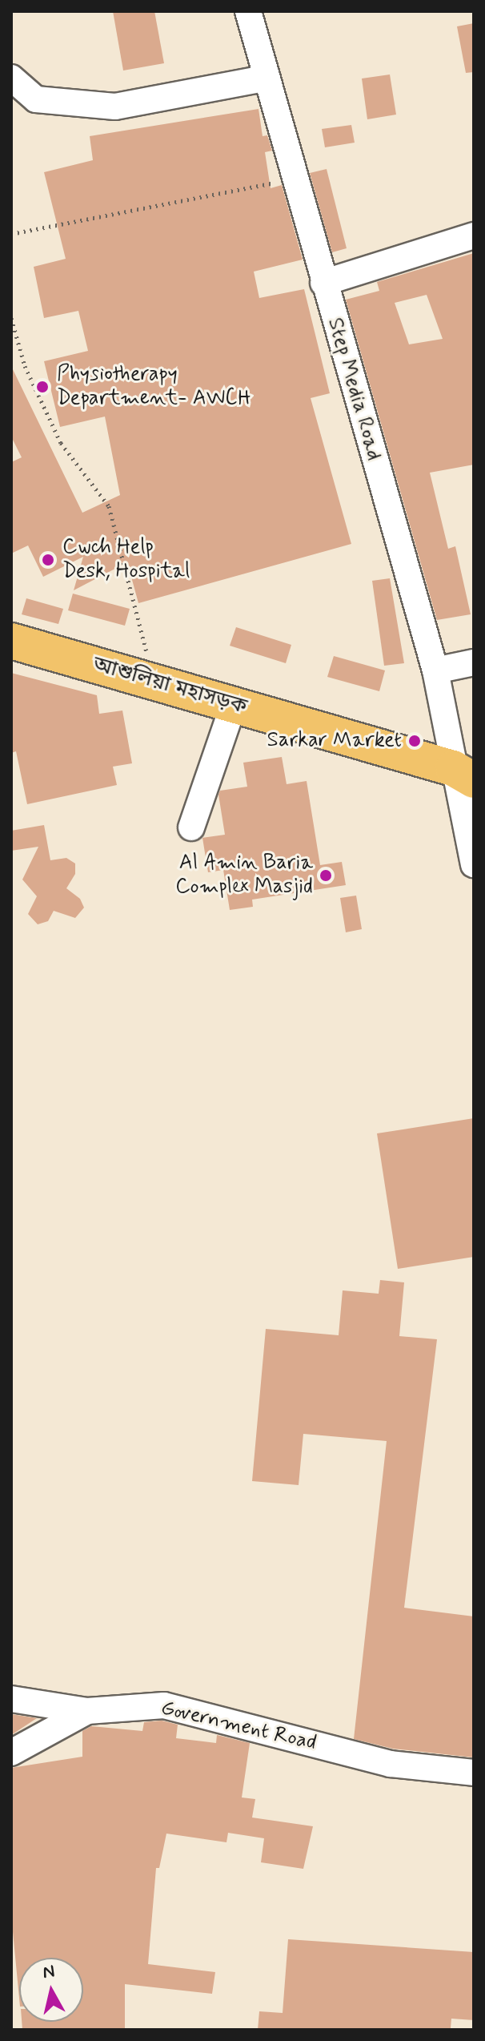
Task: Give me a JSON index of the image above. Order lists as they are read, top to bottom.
{
  "streets": {
    "highway": ["আশুলিয়া মহাসড়ক"],
    "street": ["Step Media Road", "Government Road"]
  },
  "crossings": [
    ["Step Media Road", "আশুলিয়া মহাসড়ক"]
  ],
  "places": [
    "Physiotherapy Department- AWCH",
    "Cwch Help Desk, Hospital",
    "Sarkar Market",
    "Al Amin Baria Complex Masjid"
  ],
  "north": "top"
}
